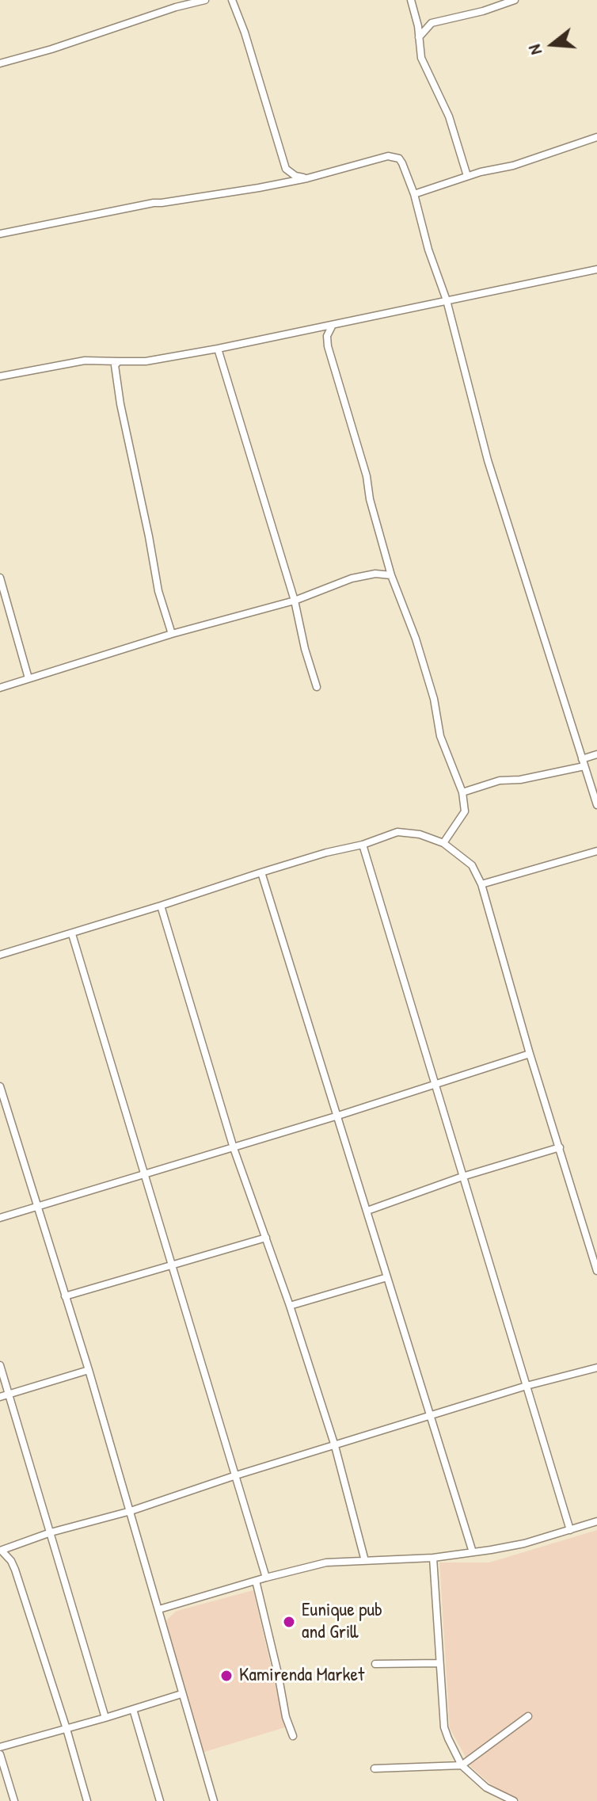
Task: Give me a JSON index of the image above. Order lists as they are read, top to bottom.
{
  "places": ["Eunique pub and Grill", "Kamirenda Market"],
  "north": "left"
}
